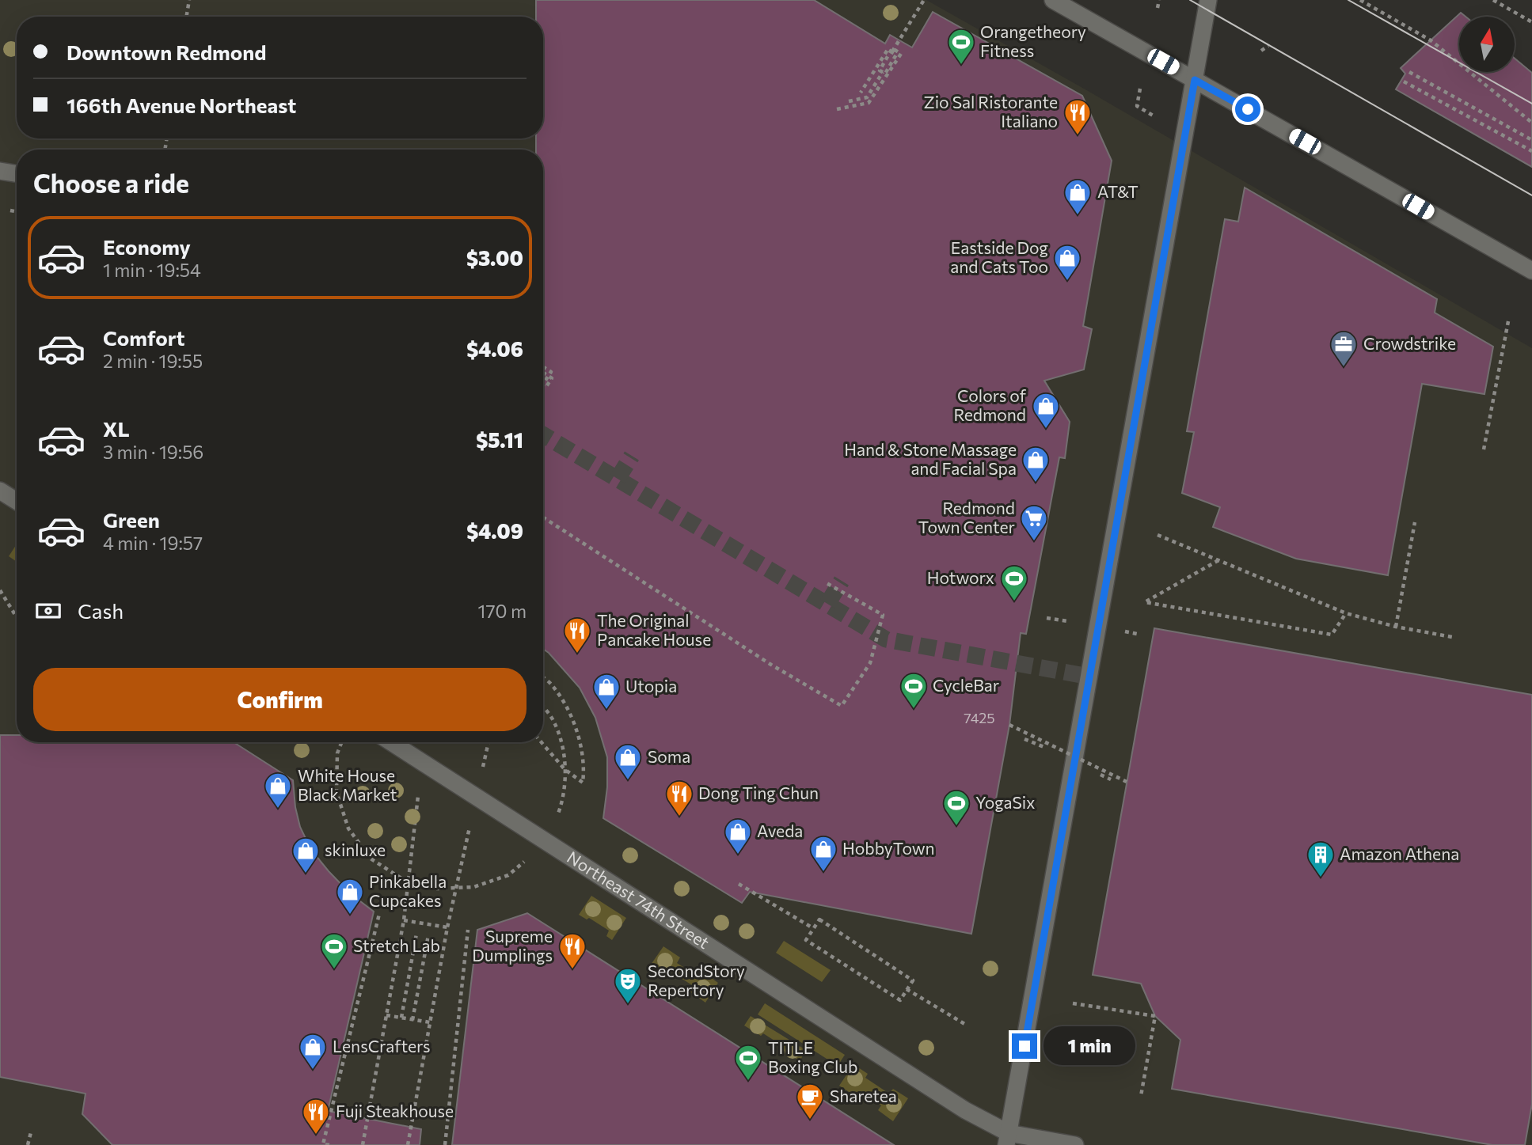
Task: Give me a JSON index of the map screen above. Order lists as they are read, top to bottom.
{
  "streets": {
    "street": ["Northeast 74th Street"]
  },
  "places": {
    "sports": [
      "Orangetheory Fitness",
      "Hotworx",
      "CycleBar",
      "YogaSix",
      "Stretch Lab",
      "TITLE Boxing Club"
    ],
    "restaurant": [
      "Zio Sal Ristorante Italiano",
      "The Original Pancake House",
      "Dong Ting Chun",
      "Supreme Dumplings",
      "Fuji Steakhouse"
    ],
    "shop": [
      "AT&T",
      "Eastside Dog and Cats Too",
      "Colors of Redmond",
      "Hand & Stone Massage and Facial Spa",
      "Utopia",
      "Soma",
      "White House Black Market",
      "Aveda",
      "HobbyTown",
      "skinluxe",
      "Pinkabella Cupcakes",
      "LensCrafters"
    ],
    "office": ["Crowdstrike"],
    "supermarket": ["Redmond Town Center"],
    "building": ["Amazon Athena"],
    "theatre": ["SecondStory Repertory"],
    "cafe": ["Sharetea"]
  },
  "house_numbers": ["7425"],
  "north": "top",
  "page": {
    "banner": ["Downtown Redmond", "166th Avenue Northeast"],
    "heading": "Choose a ride",
    "list": [
      {
        "name": "Economy",
        "note": "1 min · 19:54",
        "value": "$3.00"
      },
      {
        "name": "Comfort",
        "note": "2 min · 19:55",
        "value": "$4.06"
      },
      {
        "name": "XL",
        "note": "3 min · 19:56",
        "value": "$5.11"
      },
      {
        "name": "Green",
        "note": "4 min · 19:57",
        "value": "$4.09"
      }
    ],
    "pay": ["Cash", "170 m"],
    "buttons": "Confirm",
    "bubble": "1 min"
  }
}
